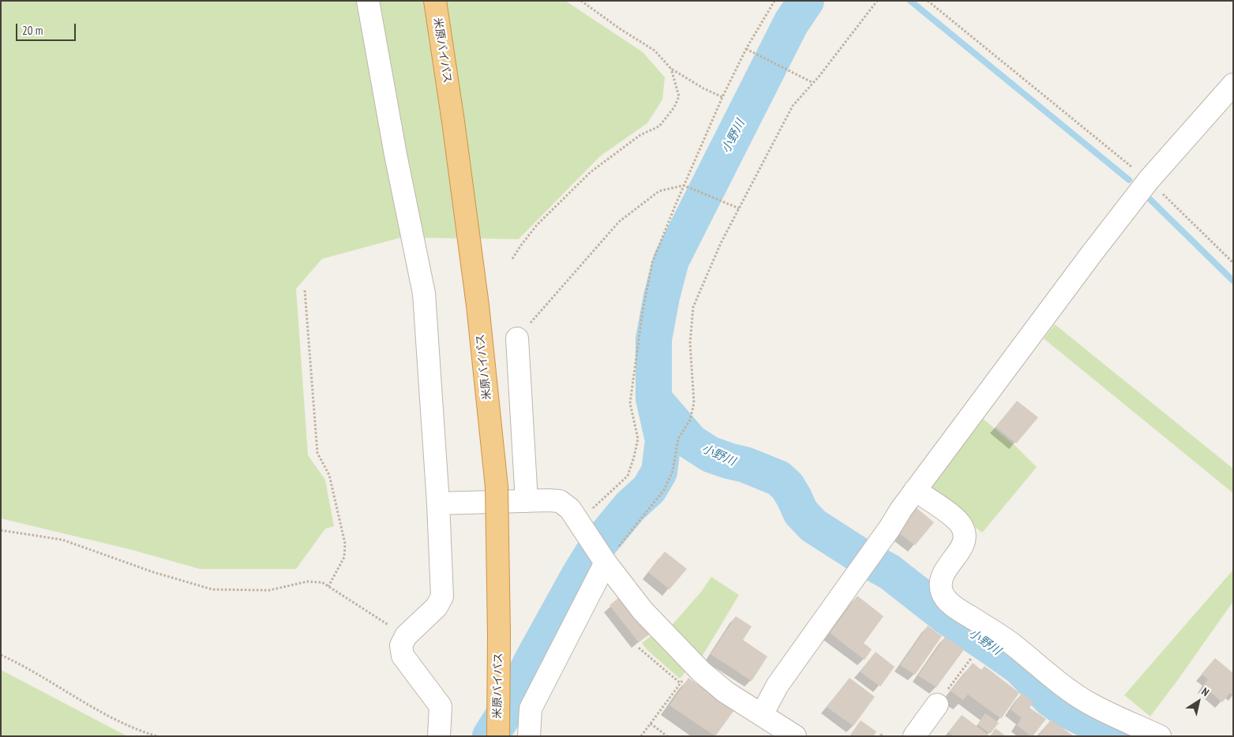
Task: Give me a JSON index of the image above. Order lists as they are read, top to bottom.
{
  "streets": {
    "highway": ["米原バイパス"]
  },
  "water": ["小野川"],
  "scale_bar": "20 m",
  "north": "top right"
}
